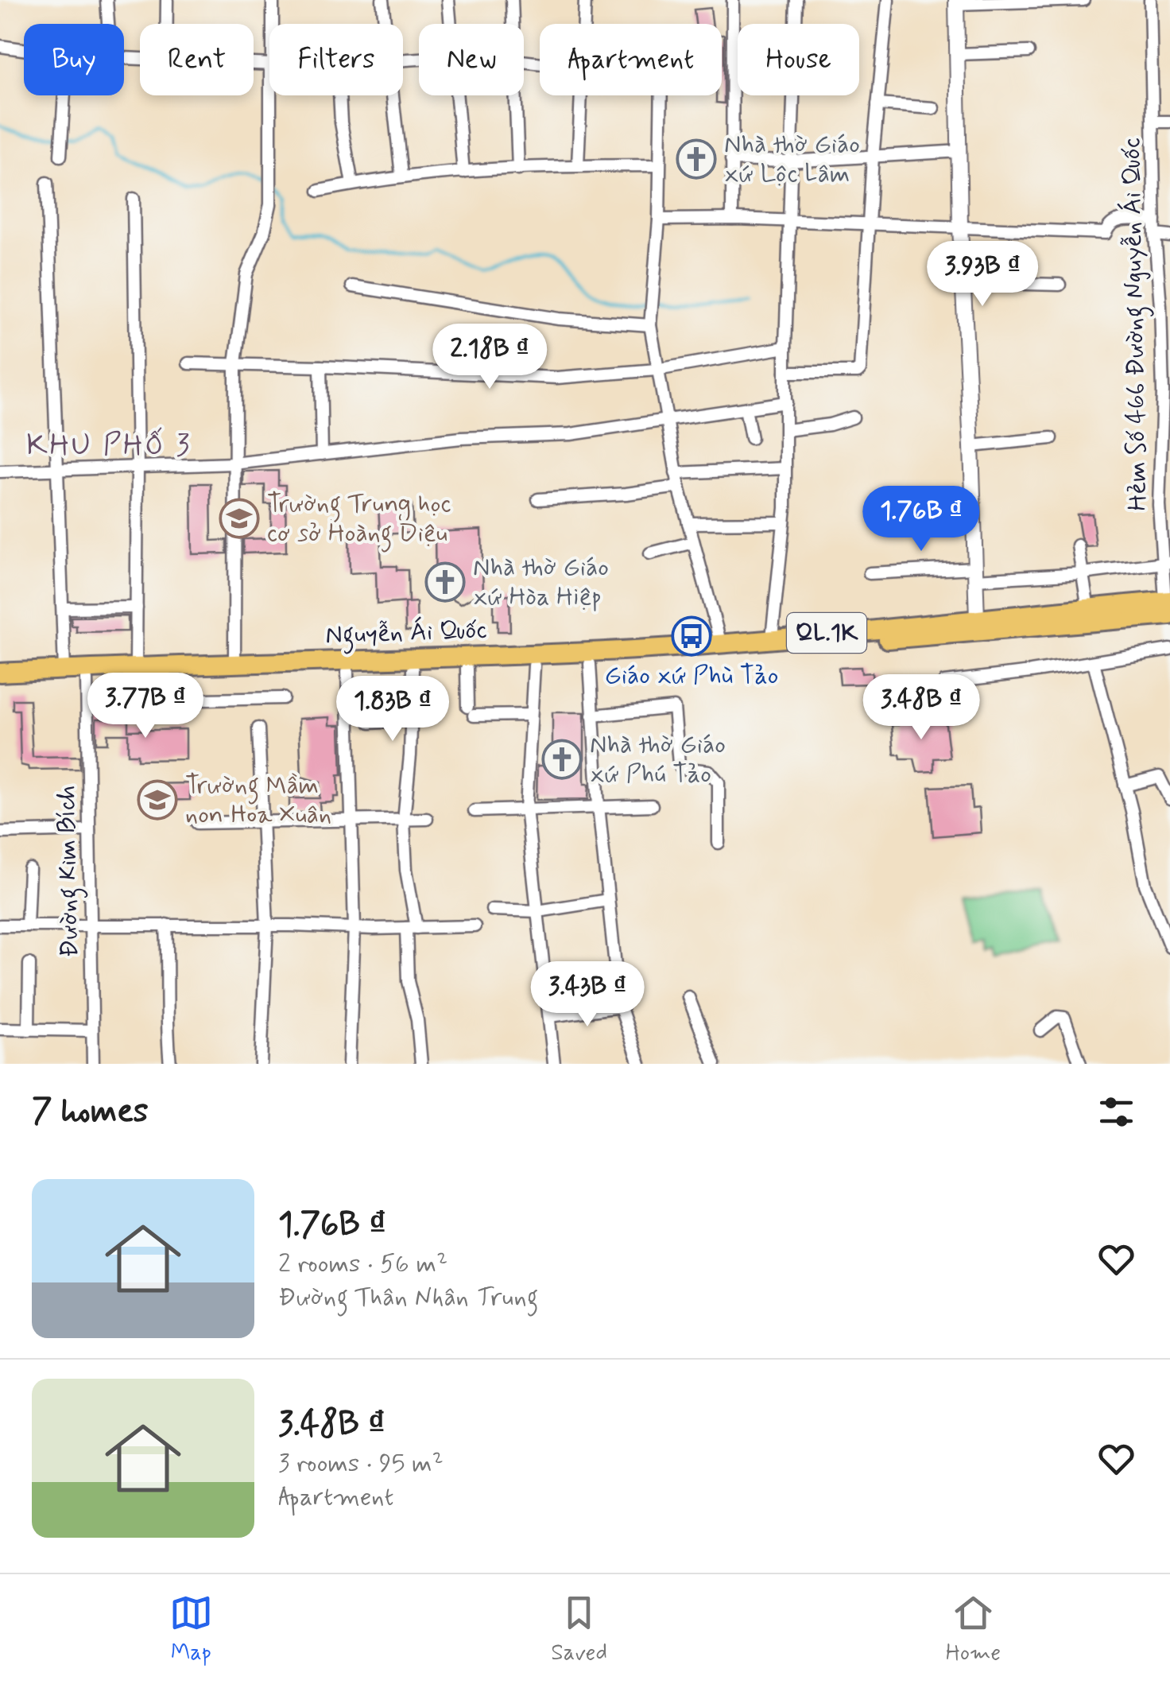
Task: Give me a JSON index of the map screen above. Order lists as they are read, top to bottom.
{
  "streets": {
    "main road": ["Nguyễn Ái Quốc", "QL.1K"],
    "street": ["Hẻm Số 466 Đường Nguyễn Ái Quốc", "Đường Kim Bích"]
  },
  "crossings": [
    ["Hẻm Số 466 Đường Nguyễn Ái Quốc", "QL.1K"],
    ["Nguyễn Ái Quốc", "QL.1K"],
    ["Nguyễn Ái Quốc", "Đường Kim Bích"]
  ],
  "districts": ["KHU PHỐ 3"],
  "places": {
    "church": ["Nhà thờ Giáo xứ Lộc Lâm", "Nhà thờ Giáo xứ Hòa Hiệp", "Nhà thờ Giáo xứ Phú Tảo"],
    "school or university": ["Trường Trung học cơ sở Hoàng Diệu", "Trường Mầm non Hoa Xuân"],
    "bus stop": ["Giáo xứ Phù Tảo"]
  },
  "page": {
    "chip": [
      "Buy",
      "Rent",
      "Filters",
      "New",
      "Apartment",
      "House"
    ],
    "price": [
      "3.93B ₫",
      "2.18B ₫",
      "1.76B ₫",
      "3.77B ₫",
      "3.48B ₫",
      "1.83B ₫",
      "3.43B ₫"
    ],
    "heading": "7 homes",
    "list": [
      {
        "name": "1.76B ₫",
        "note": "2 rooms · 56 m² · Đường Thân Nhân Trung"
      },
      {
        "name": "3.48B ₫",
        "note": "3 rooms · 95 m² · Apartment"
      }
    ],
    "tabs": ["Map", "Saved", "Home"]
  }
}
